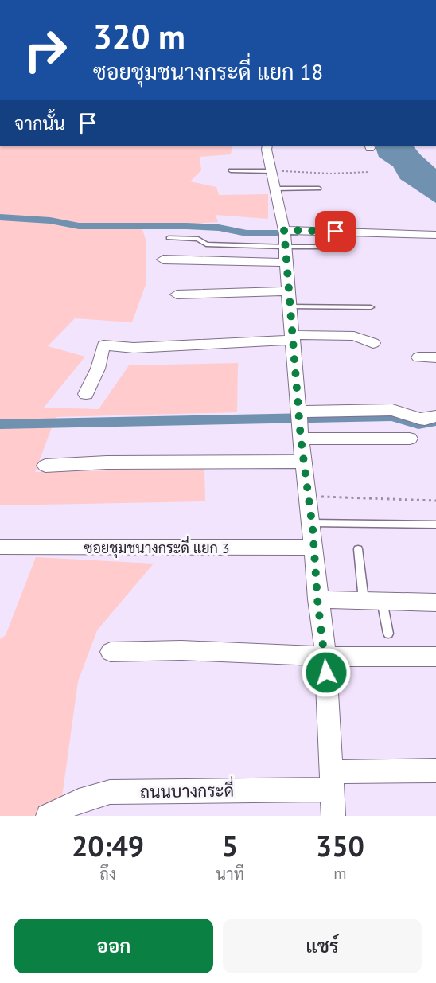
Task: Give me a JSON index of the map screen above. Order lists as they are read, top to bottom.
{
  "streets": {
    "street": ["ซอยชุมชนางกระดี่ แยก 3", "ถนนบางกระดี่"]
  },
  "page": {
    "turn": ["320 m", "ซอยชุมชนางกระดี่ แยก 18"],
    "then": "จากนั้น",
    "eta": [
      "20:49",
      "ถึง",
      "5",
      "นาที",
      "350",
      "m"
    ],
    "buttons": ["ออก", "แชร์"]
  }
}
